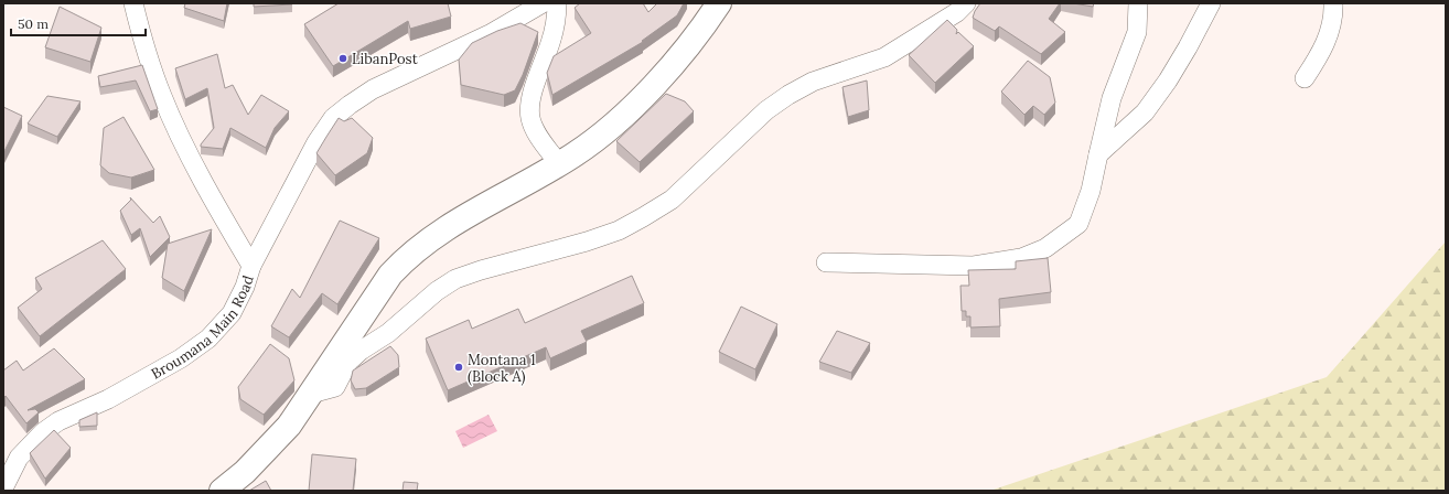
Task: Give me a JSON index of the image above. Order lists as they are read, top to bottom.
{
  "streets": {
    "street": ["Broumana Main Road"]
  },
  "places": ["LibanPost", "Montana 1 (Block A)"],
  "scale_bar": "50 m"
}
